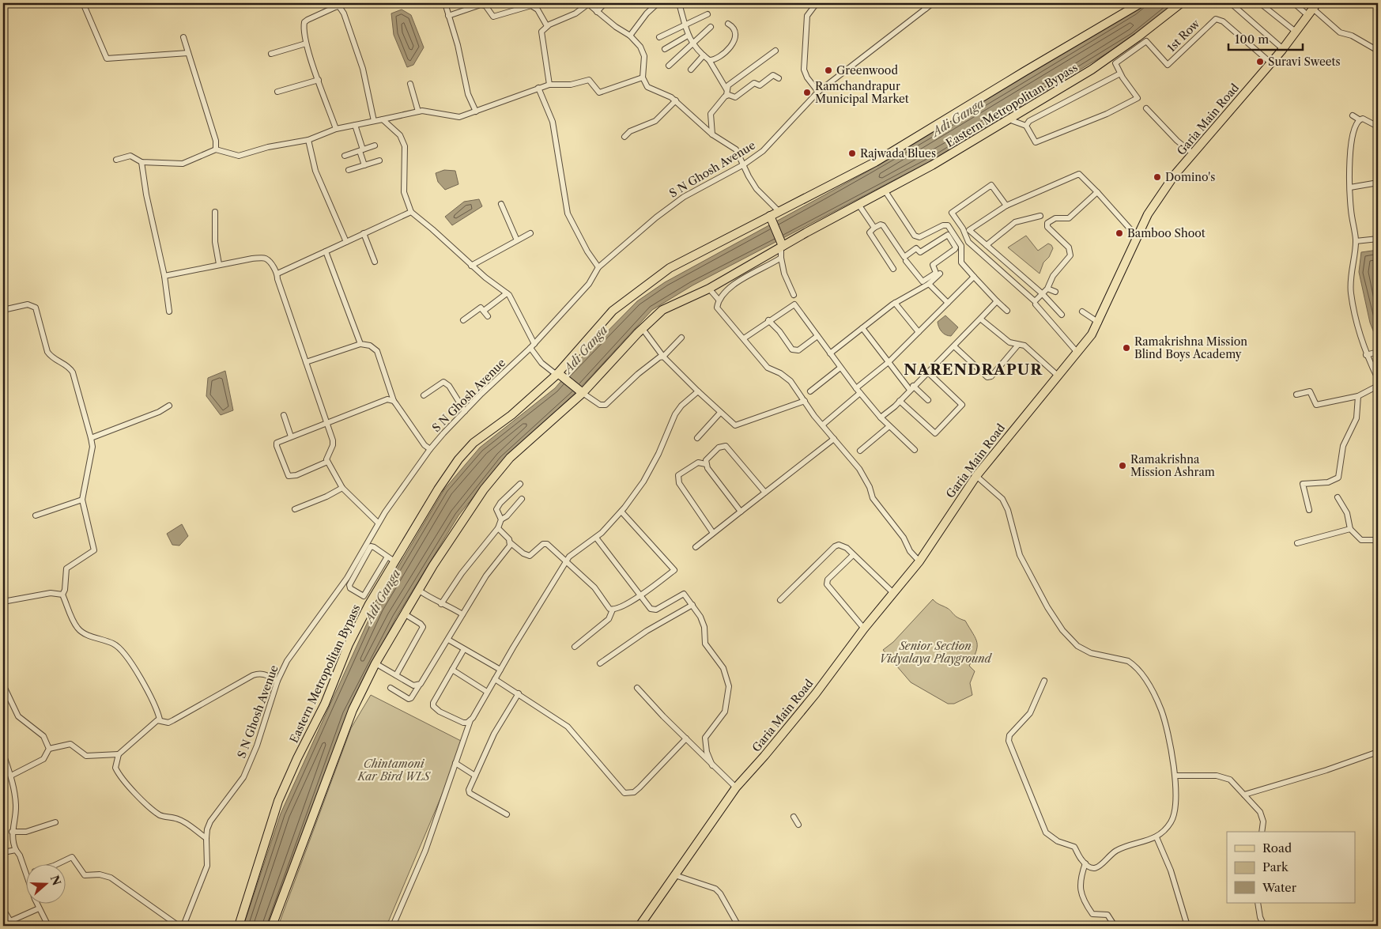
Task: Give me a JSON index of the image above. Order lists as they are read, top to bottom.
{
  "streets": {
    "main road": ["Eastern Metropolitan Bypass", "Garia Main Road"],
    "street": ["1st Row", "S N Ghosh Avenue"]
  },
  "crossings": [
    ["1st Row", "Garia Main Road"]
  ],
  "districts": ["NARENDRAPUR"],
  "water": ["Adi Ganga"],
  "parks": ["Senior Section Vidyalaya Playground", "Chintamoni Kar Bird WLS"],
  "places": [
    "Suravi Sweets",
    "Greenwood",
    "Ramchandrapur Municipal Market",
    "Rajwada Blues",
    "Domino's",
    "Bamboo Shoot",
    "Ramakrishna Mission Blind Boys Academy",
    "Ramakrishna Mission Ashram"
  ],
  "legend": ["Road", "Park", "Water"],
  "scale_bar": "100 m",
  "north": "right"
}
